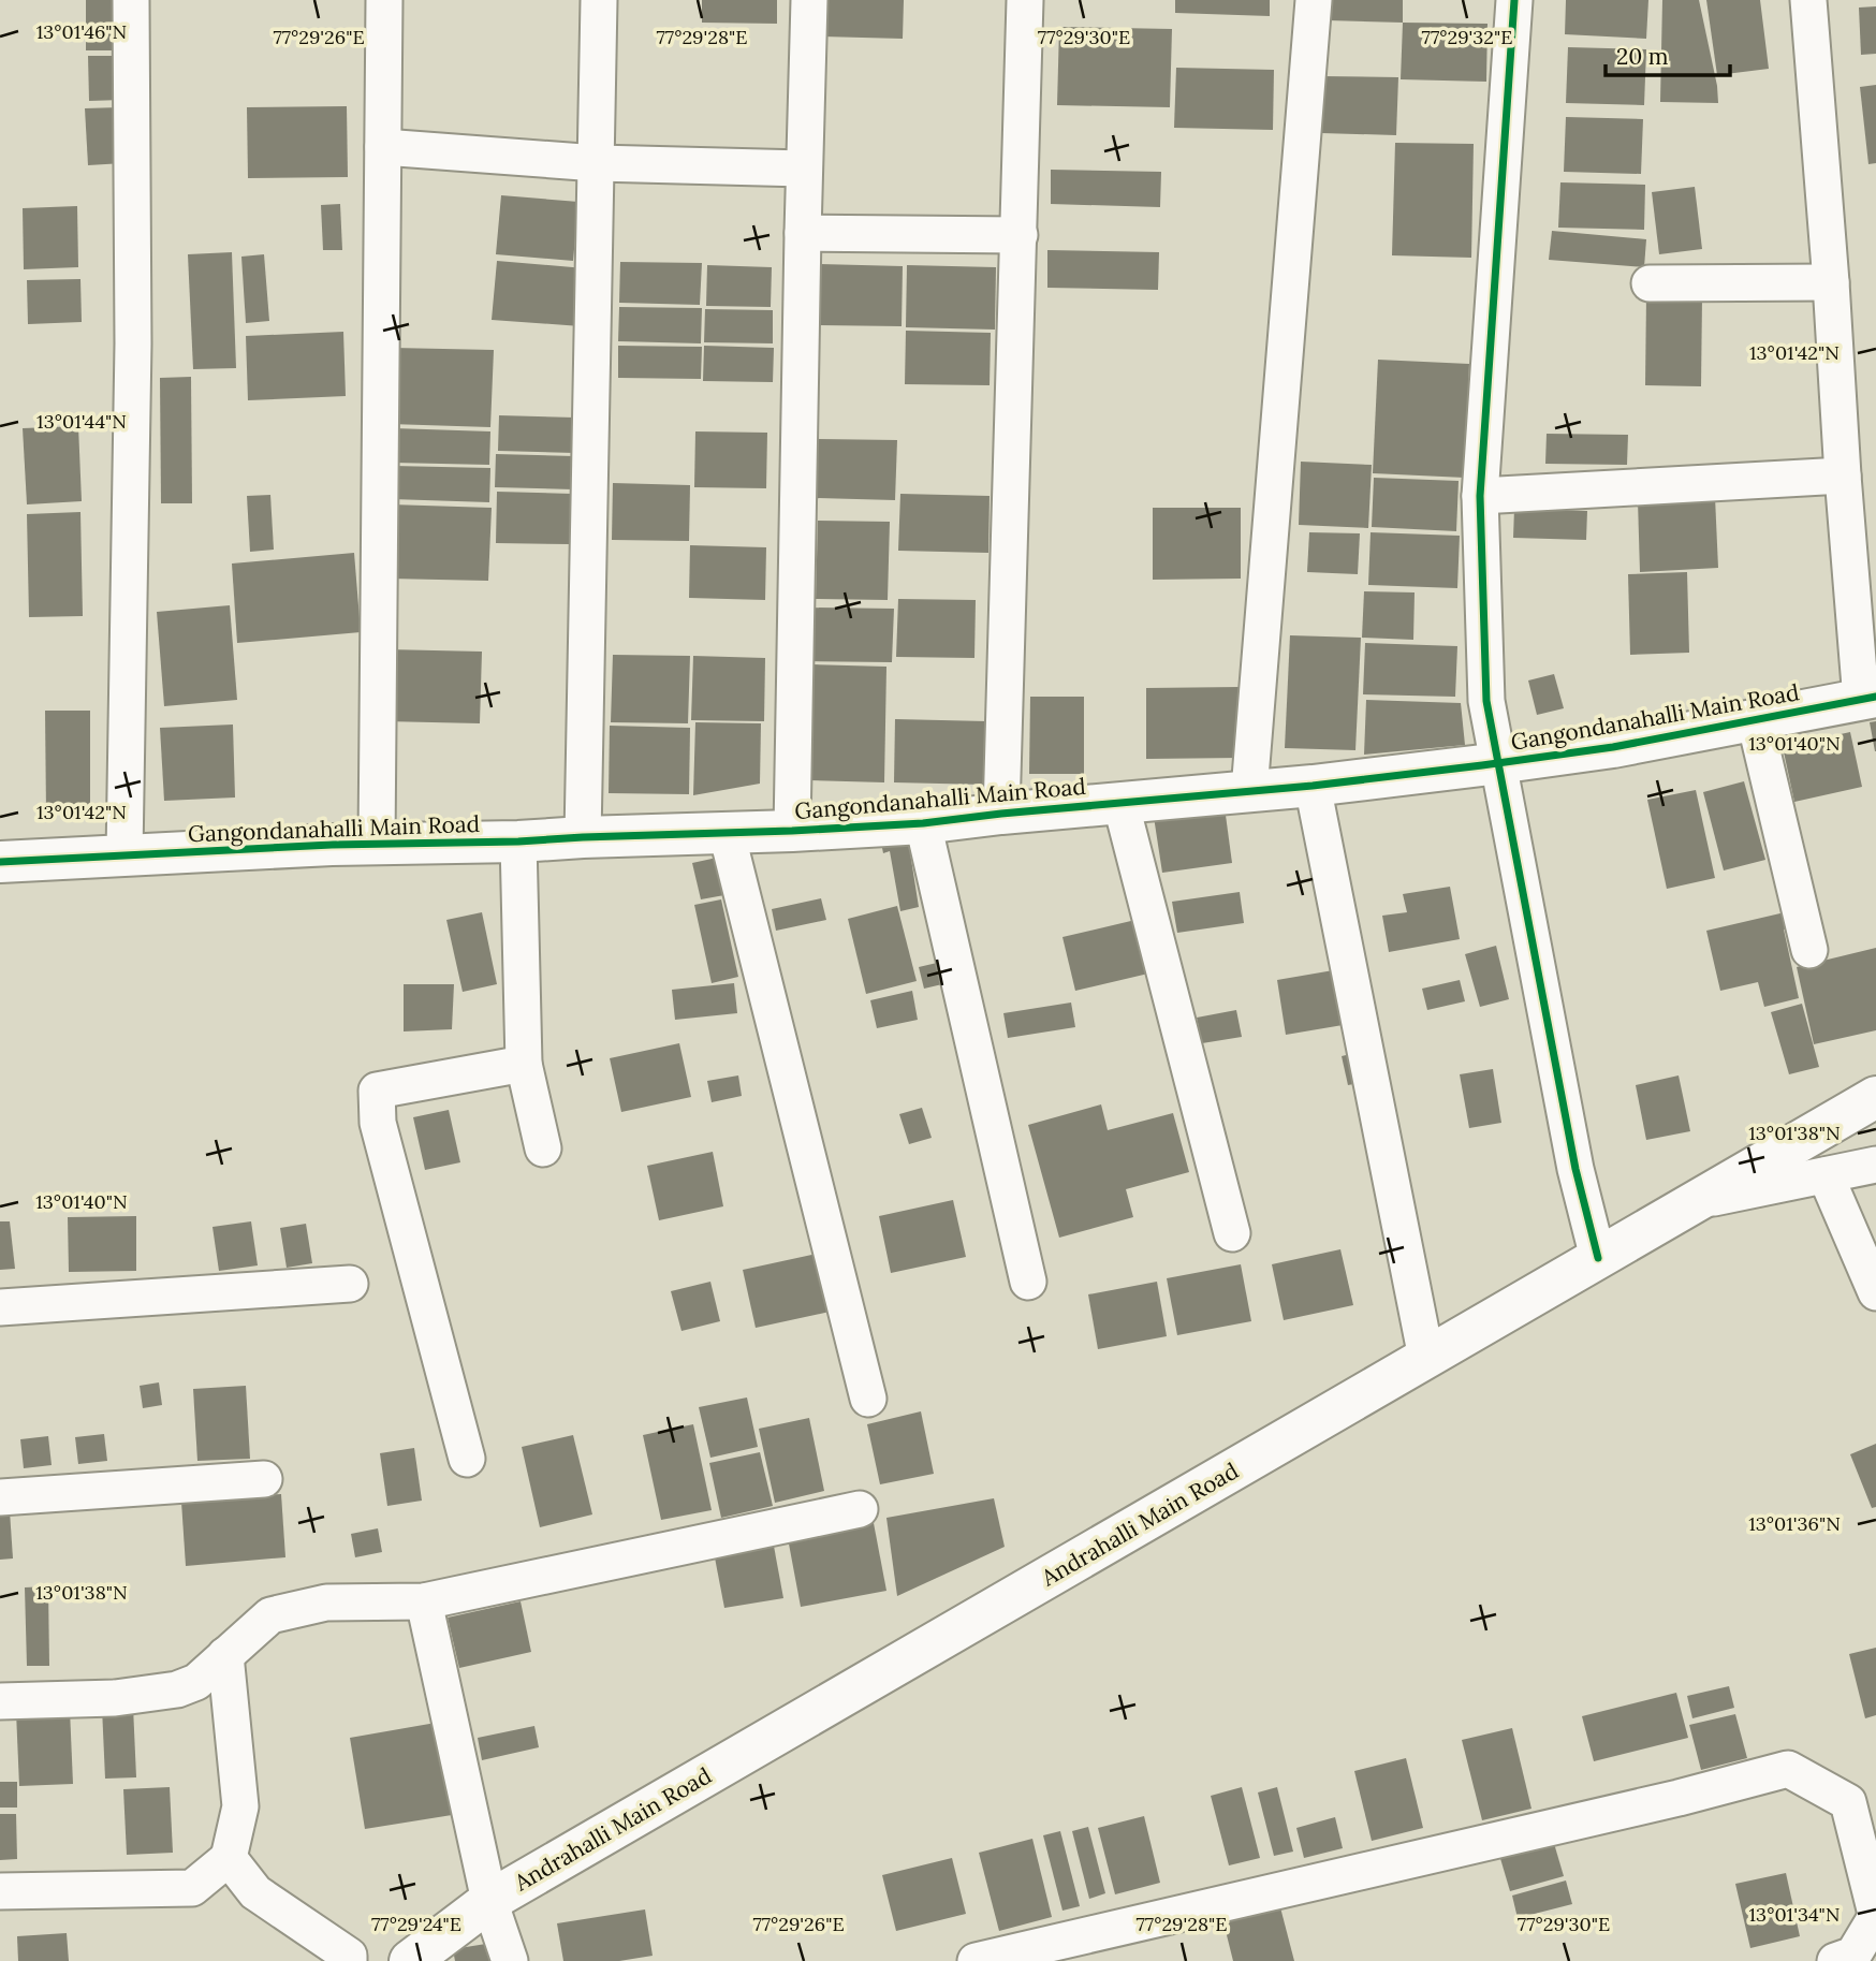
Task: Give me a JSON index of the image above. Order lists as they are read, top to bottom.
{
  "streets": {
    "street": ["Gangondanahalli Main Road", "Andrahalli Main Road"]
  },
  "scale_bar": "20 m",
  "coordinates": [
    "13°01'46\"N",
    "77°29'26\"E",
    "77°29'28\"E",
    "77°29'30\"E",
    "77°29'32\"E",
    "13°01'42\"N",
    "13°01'44\"N",
    "13°01'40\"N",
    "13°01'38\"N",
    "13°01'36\"N",
    "13°01'34\"N",
    "77°29'24\"E"
  ]
}
